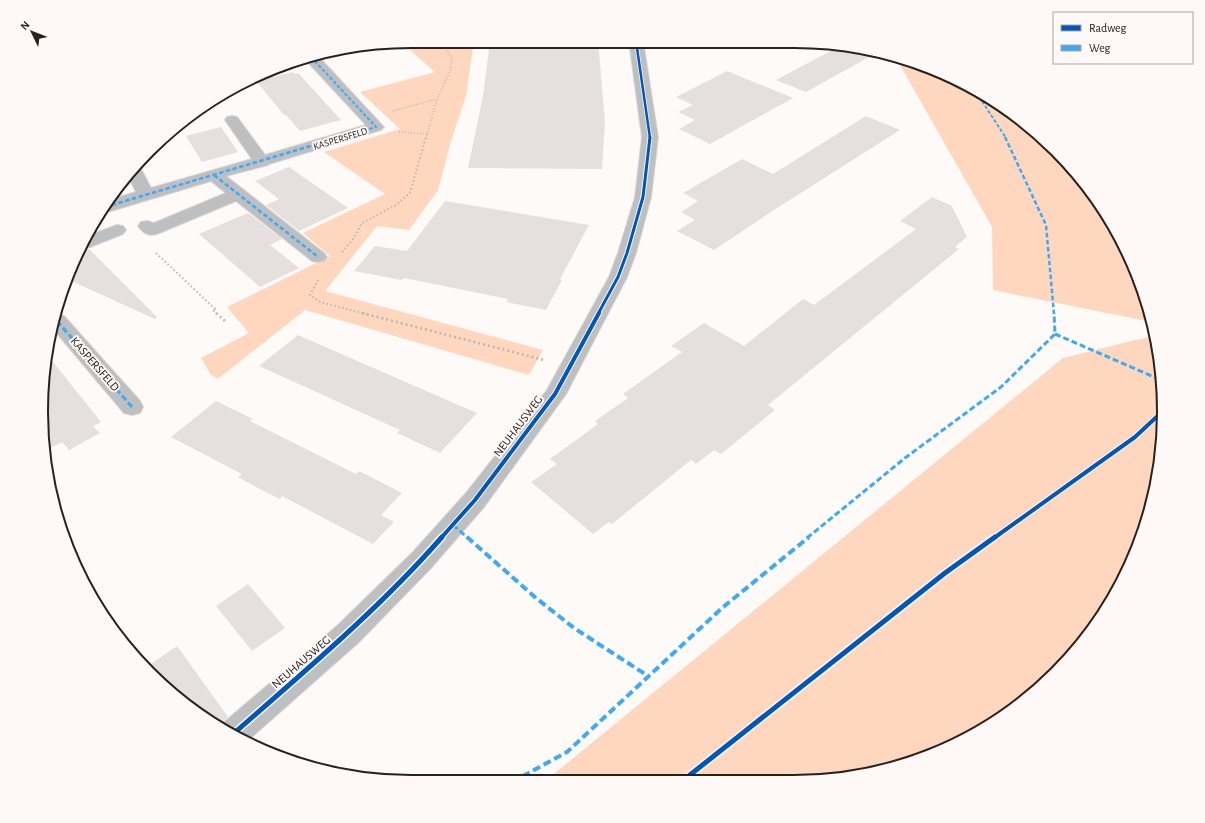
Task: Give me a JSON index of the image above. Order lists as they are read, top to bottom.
{
  "streets": {
    "street": ["KASPERSFELD", "NEUHAUSWEG"]
  },
  "legend": ["Radweg", "Weg"],
  "north": "top left"
}
